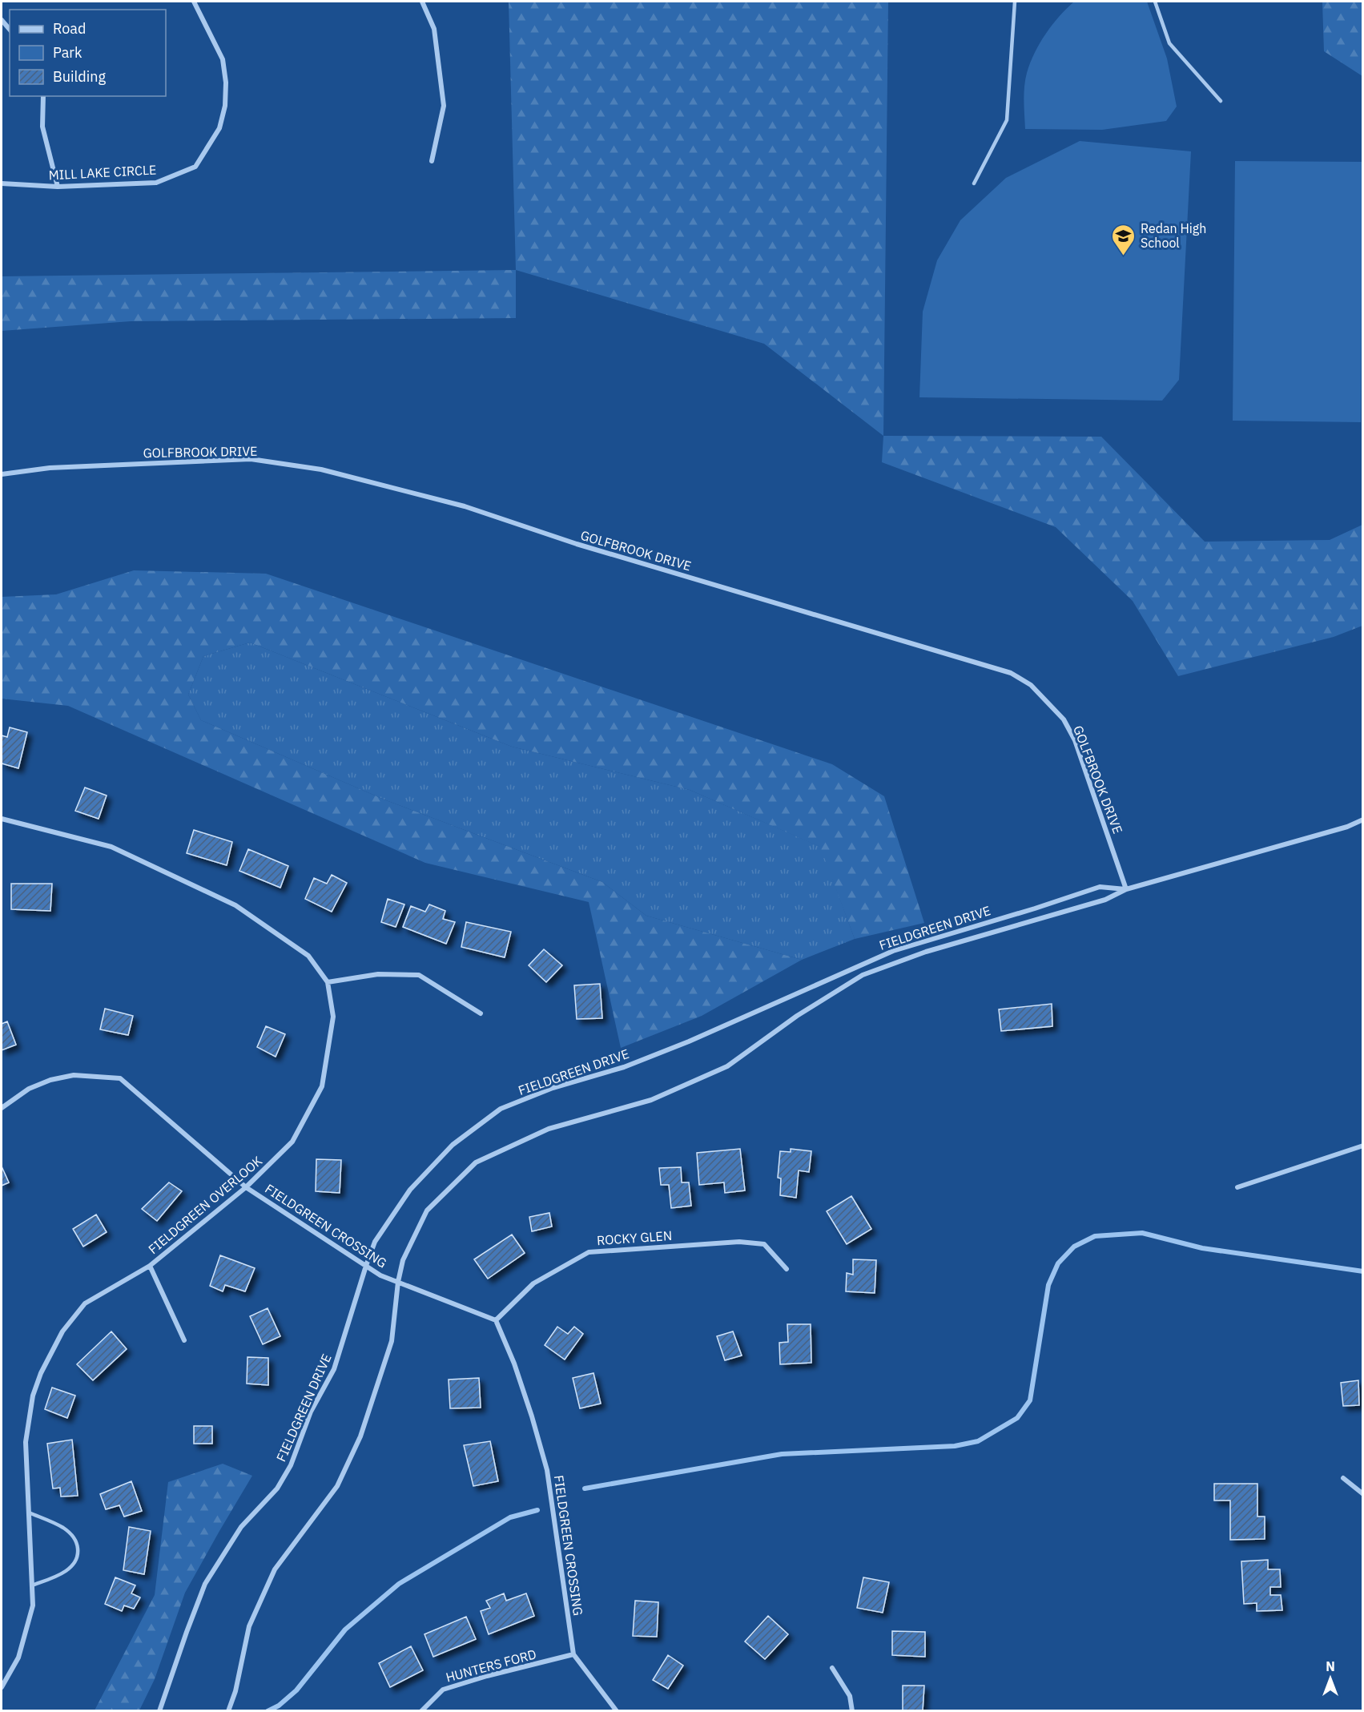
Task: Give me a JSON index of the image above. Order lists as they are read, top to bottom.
{
  "streets": {
    "street": [
      "MILL LAKE CIRCLE",
      "GOLFBROOK DRIVE",
      "FIELDGREEN DRIVE",
      "FIELDGREEN OVERLOOK",
      "FIELDGREEN CROSSING",
      "ROCKY GLEN",
      "HUNTERS FORD"
    ]
  },
  "crossings": [
    ["GOLFBROOK DRIVE", "FIELDGREEN DRIVE"],
    ["FIELDGREEN DRIVE", "FIELDGREEN CROSSING"],
    ["FIELDGREEN OVERLOOK", "FIELDGREEN CROSSING"],
    ["FIELDGREEN CROSSING", "ROCKY GLEN"],
    ["FIELDGREEN CROSSING", "HUNTERS FORD"]
  ],
  "places": {
    "school or university": ["Redan High School"]
  },
  "legend": ["Road", "Park", "Building"],
  "north": "top"
}
